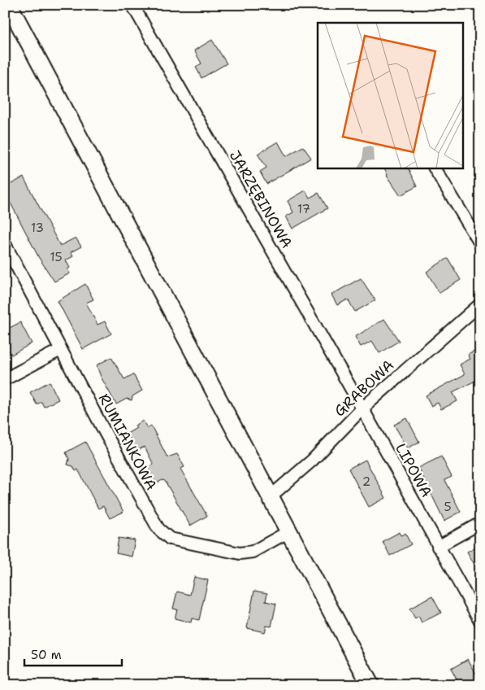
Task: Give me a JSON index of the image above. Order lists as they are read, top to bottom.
{
  "streets": {
    "street": [
      "JARZĘBINOWA",
      "GRABOWA",
      "RUMIANKOWA",
      "LIPOWA"
    ]
  },
  "crossings": [
    ["JARZĘBINOWA", "GRABOWA"],
    ["JARZĘBINOWA", "LIPOWA"],
    ["GRABOWA", "LIPOWA"]
  ],
  "house_numbers": [
    "17",
    "13",
    "15",
    "2",
    "5"
  ],
  "scale_bar": "50 m"
}
